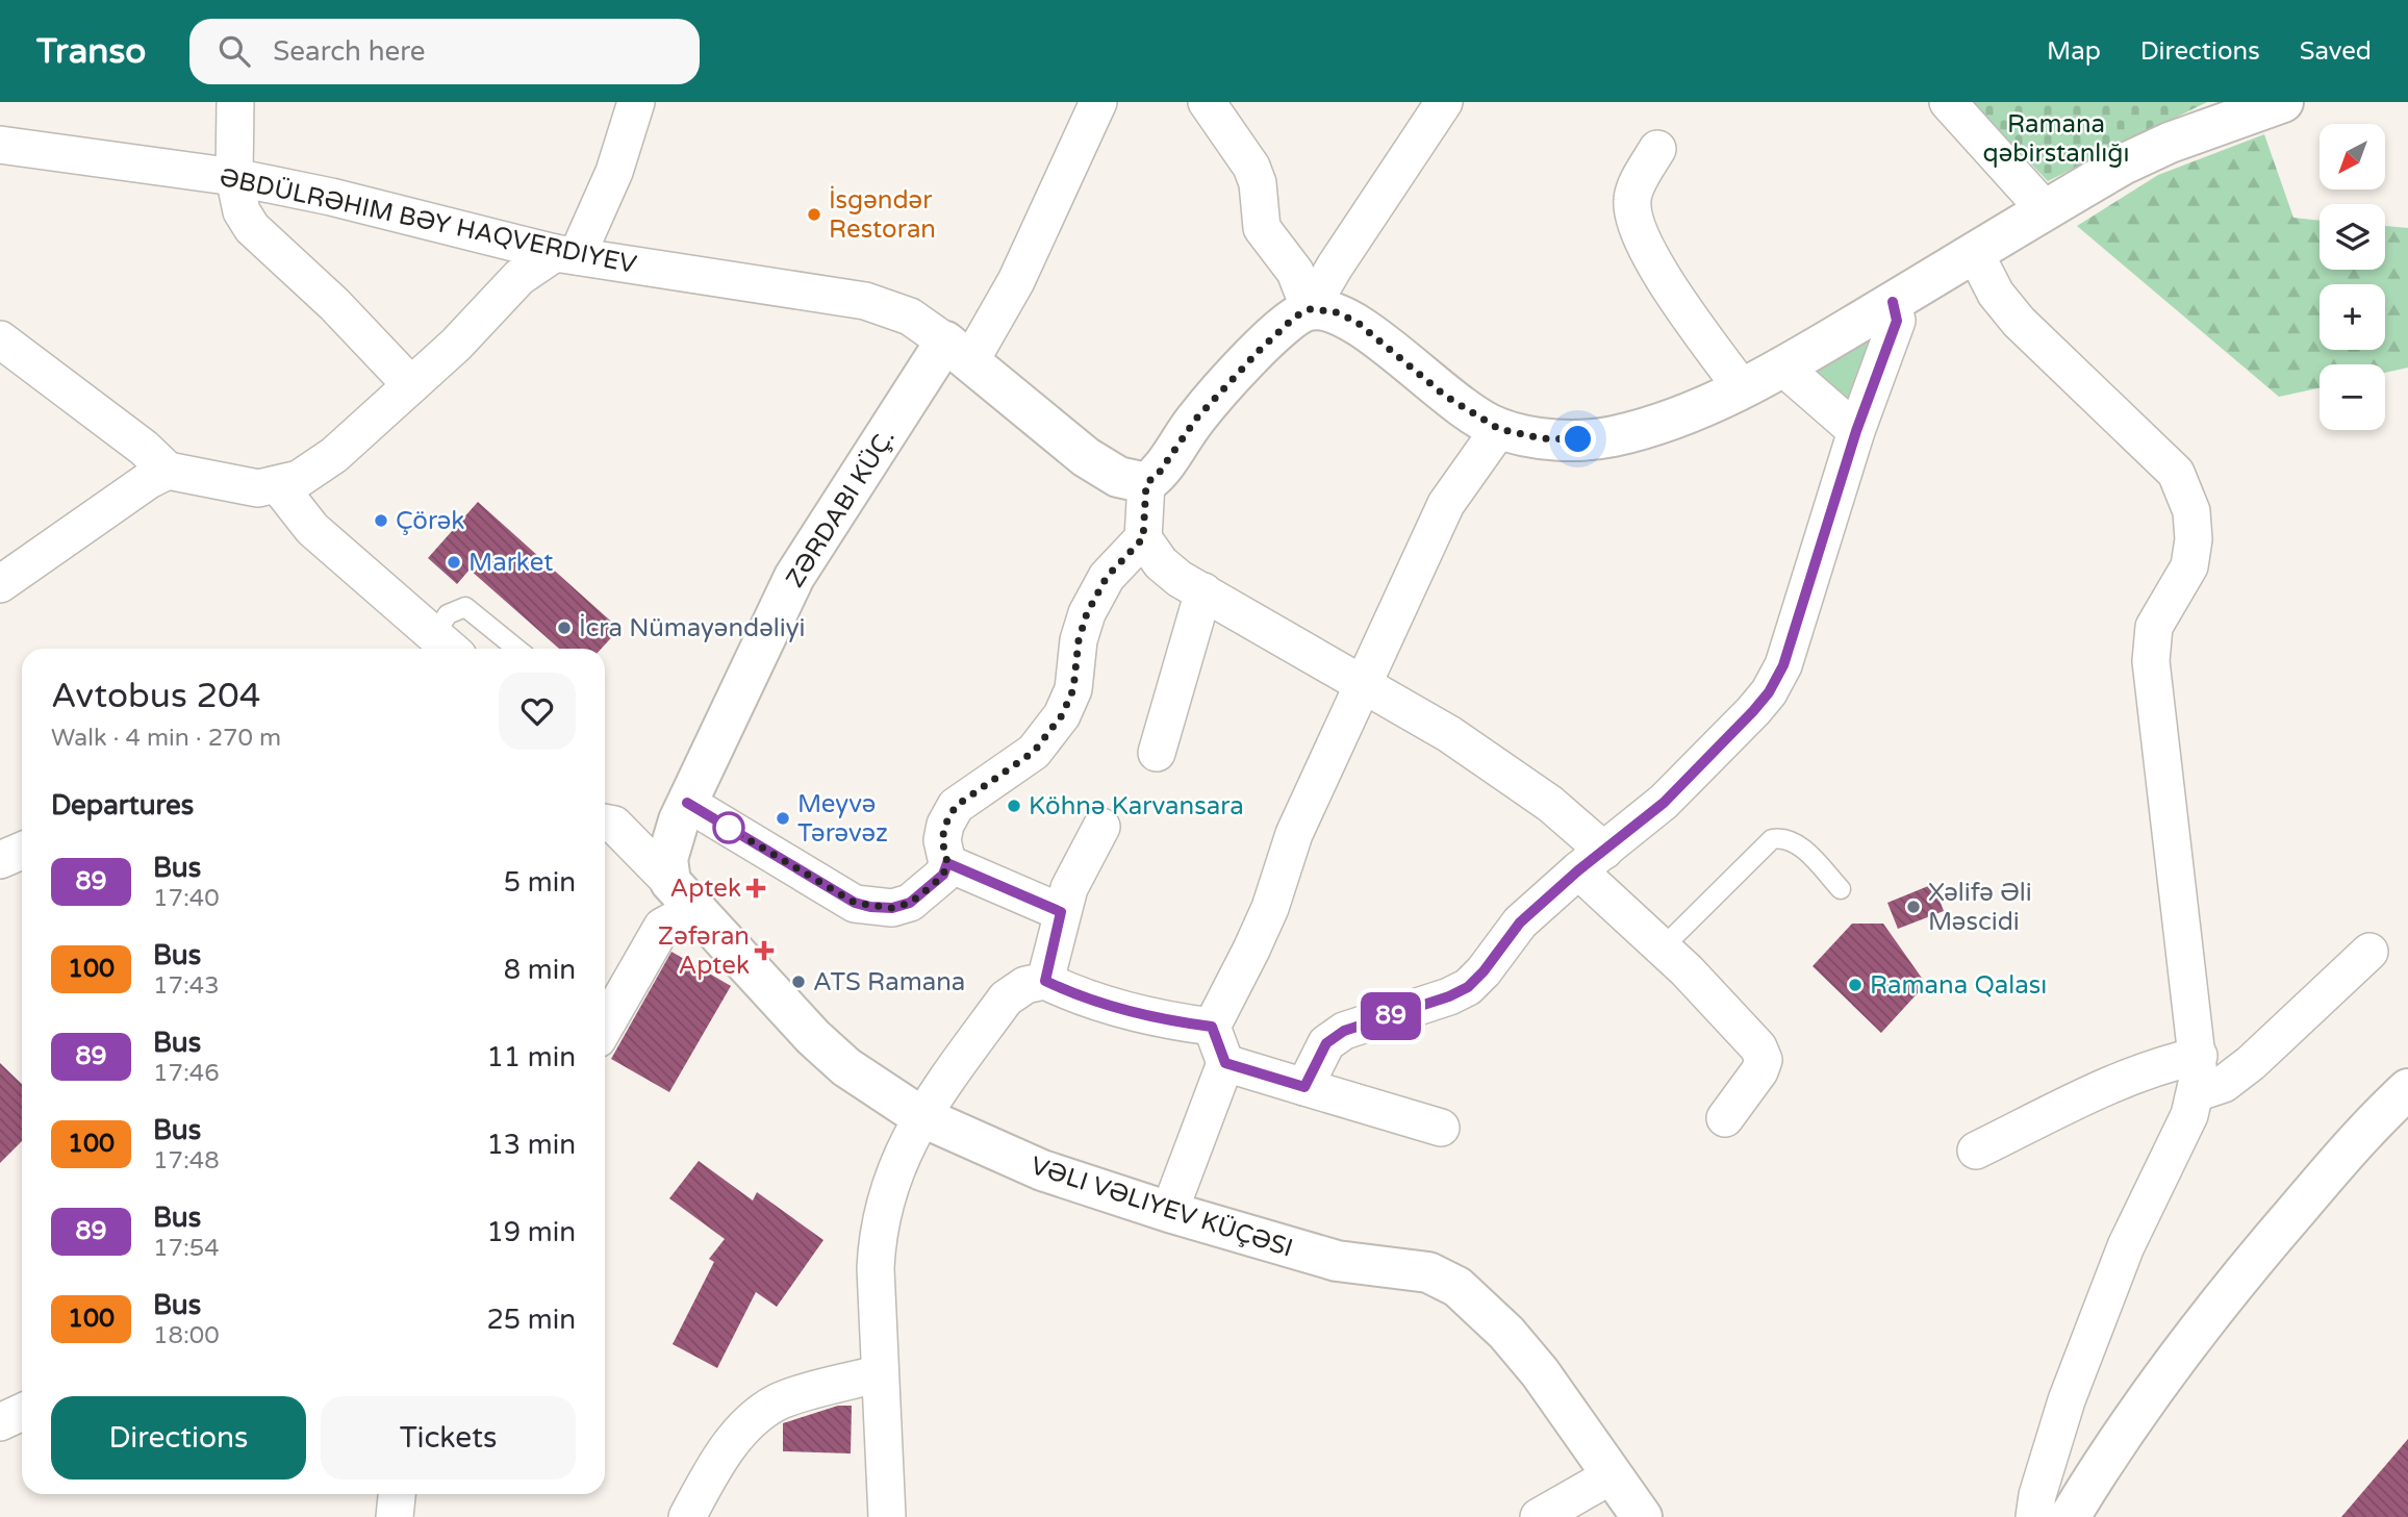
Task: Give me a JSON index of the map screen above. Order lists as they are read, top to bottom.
{
  "streets": {
    "street": ["ƏBDÜLRƏHIM BƏY HAQVERDIYEV", "ZƏRDABI KÜÇ.", "VƏLI VƏLIYEV KÜÇƏSI"]
  },
  "crossings": [
    ["ƏBDÜLRƏHIM BƏY HAQVERDIYEV", "ZƏRDABI KÜÇ."],
    ["ZƏRDABI KÜÇ.", "VƏLI VƏLIYEV KÜÇƏSI"]
  ],
  "parks": ["Ramana qəbirstanlığı"],
  "places": {
    "other": [
      "İsgəndər Restoran",
      "Çörək",
      "Market",
      "İcra Nümayəndəliyi",
      "Köhnə Karvansara",
      "Meyvə Tərəvəz",
      "Xəlifə Əli Məscidi",
      "ATS Ramana",
      "Ramana Qalası"
    ],
    "health": ["Aptek", "Zəfəran Aptek"]
  },
  "lines": ["bus line 89"],
  "north": "bottom left",
  "page": {
    "header": "Transo",
    "search": "Search here",
    "nav": ["Map", "Directions", "Saved"],
    "on_map": "89",
    "map_buttons": ["+", "−"],
    "heading": [
      ["Avtobus 204", "Walk · 4 min · 270 m"],
      "Departures"
    ],
    "list": [
      {
        "mark": "89",
        "name": "Bus",
        "note": "17:40",
        "value": "5 min"
      },
      {
        "mark": "100",
        "name": "Bus",
        "note": "17:43",
        "value": "8 min"
      },
      {
        "mark": "89",
        "name": "Bus",
        "note": "17:46",
        "value": "11 min"
      },
      {
        "mark": "100",
        "name": "Bus",
        "note": "17:48",
        "value": "13 min"
      },
      {
        "mark": "89",
        "name": "Bus",
        "note": "17:54",
        "value": "19 min"
      },
      {
        "mark": "100",
        "name": "Bus",
        "note": "18:00",
        "value": "25 min"
      }
    ],
    "buttons": ["Directions", "Tickets"]
  }
}
